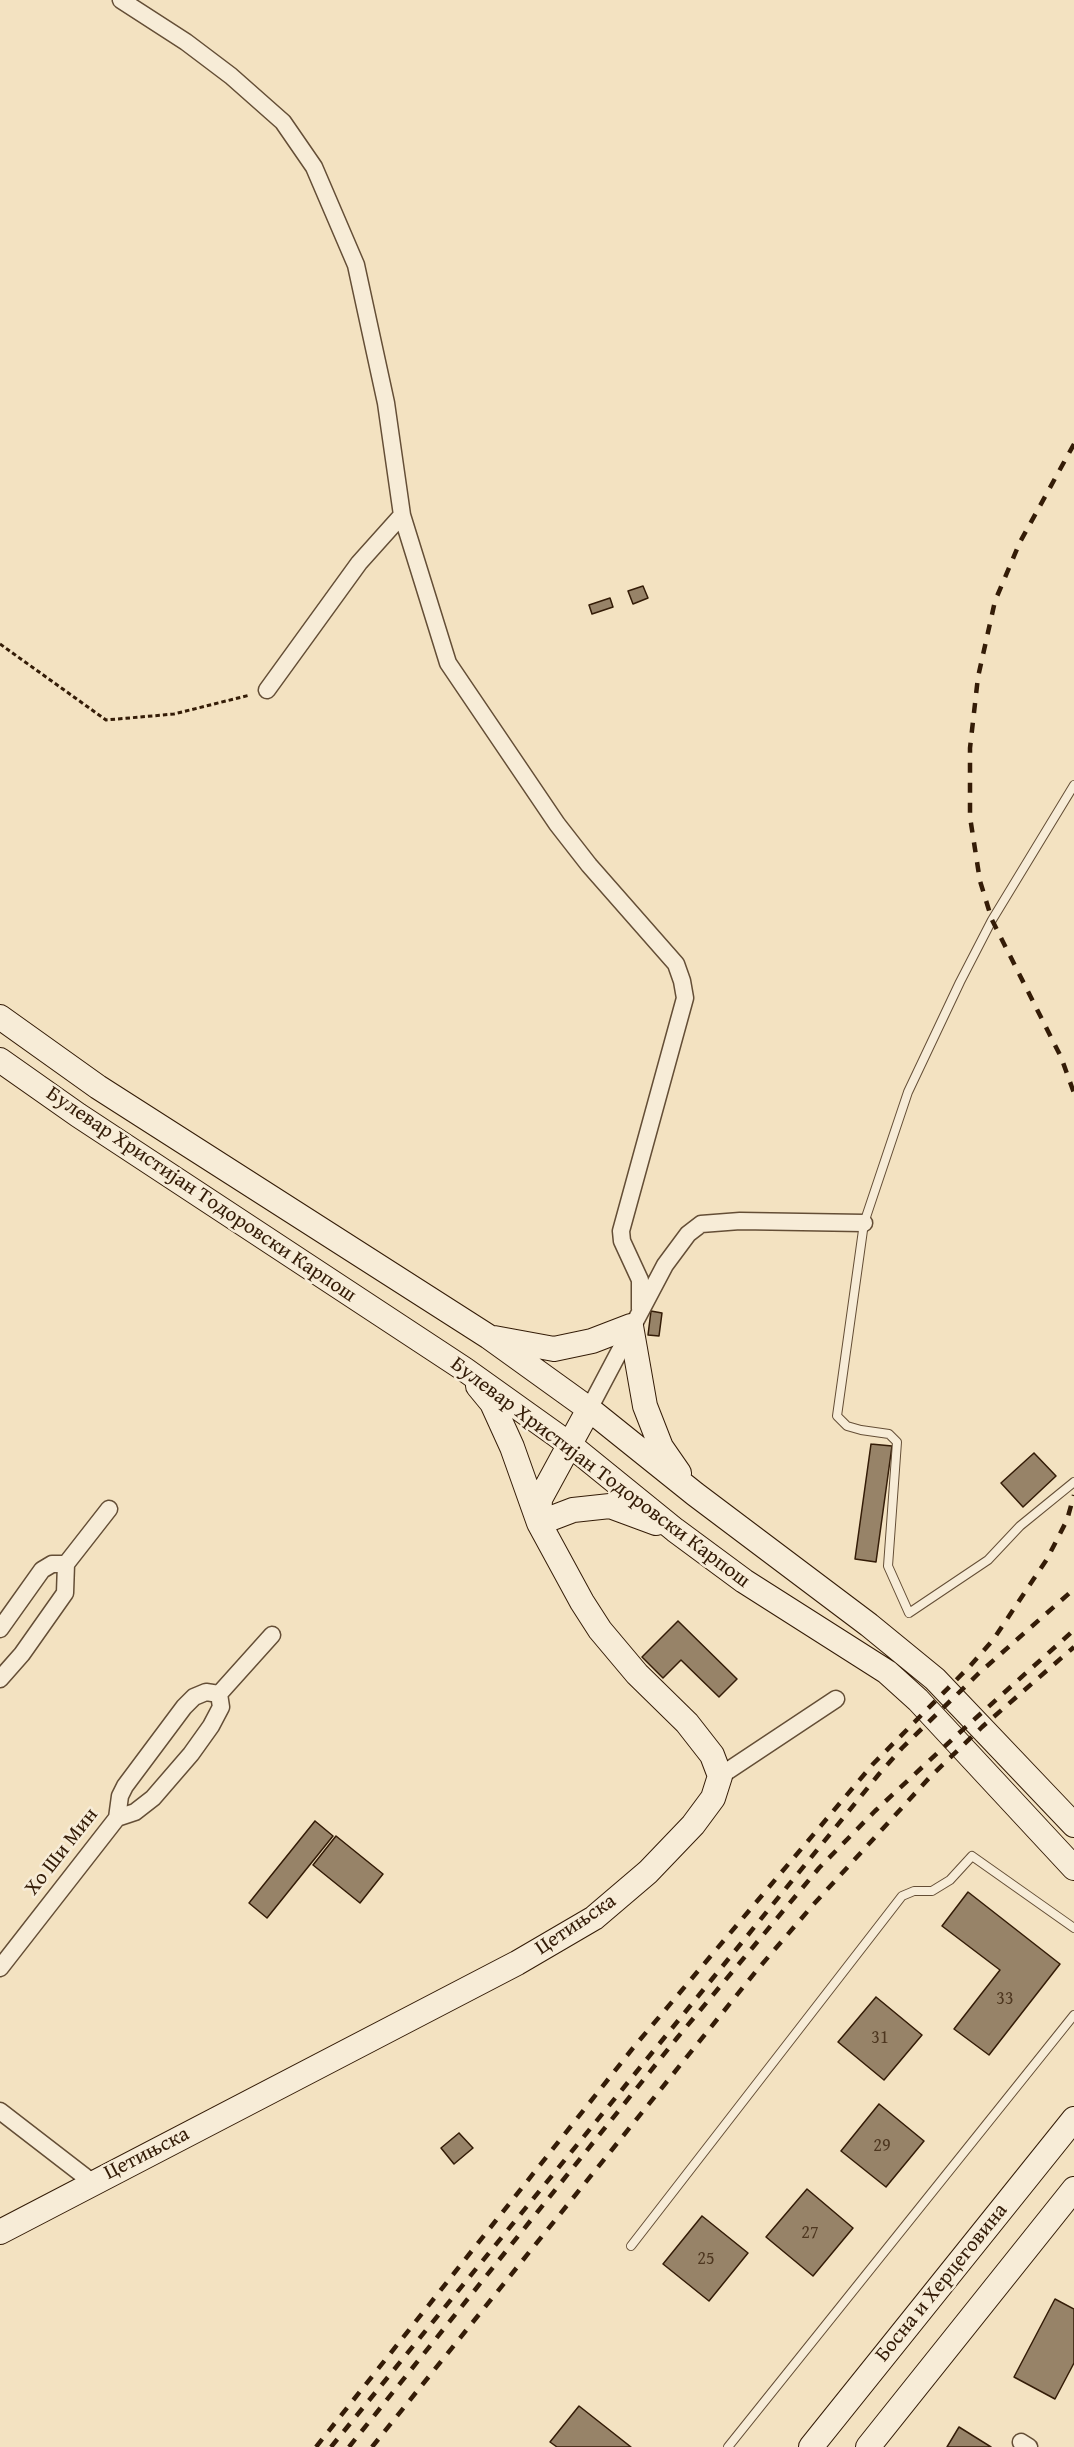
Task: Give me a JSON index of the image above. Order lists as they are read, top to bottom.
{
  "streets": {
    "street": [
      "Булевар Христијан Тодоровски Карпош",
      "Хо Ши Мин",
      "Цетињска",
      "Босна и Херцеговина"
    ]
  },
  "house_numbers": [
    "33",
    "31",
    "29",
    "27",
    "25"
  ]
}
